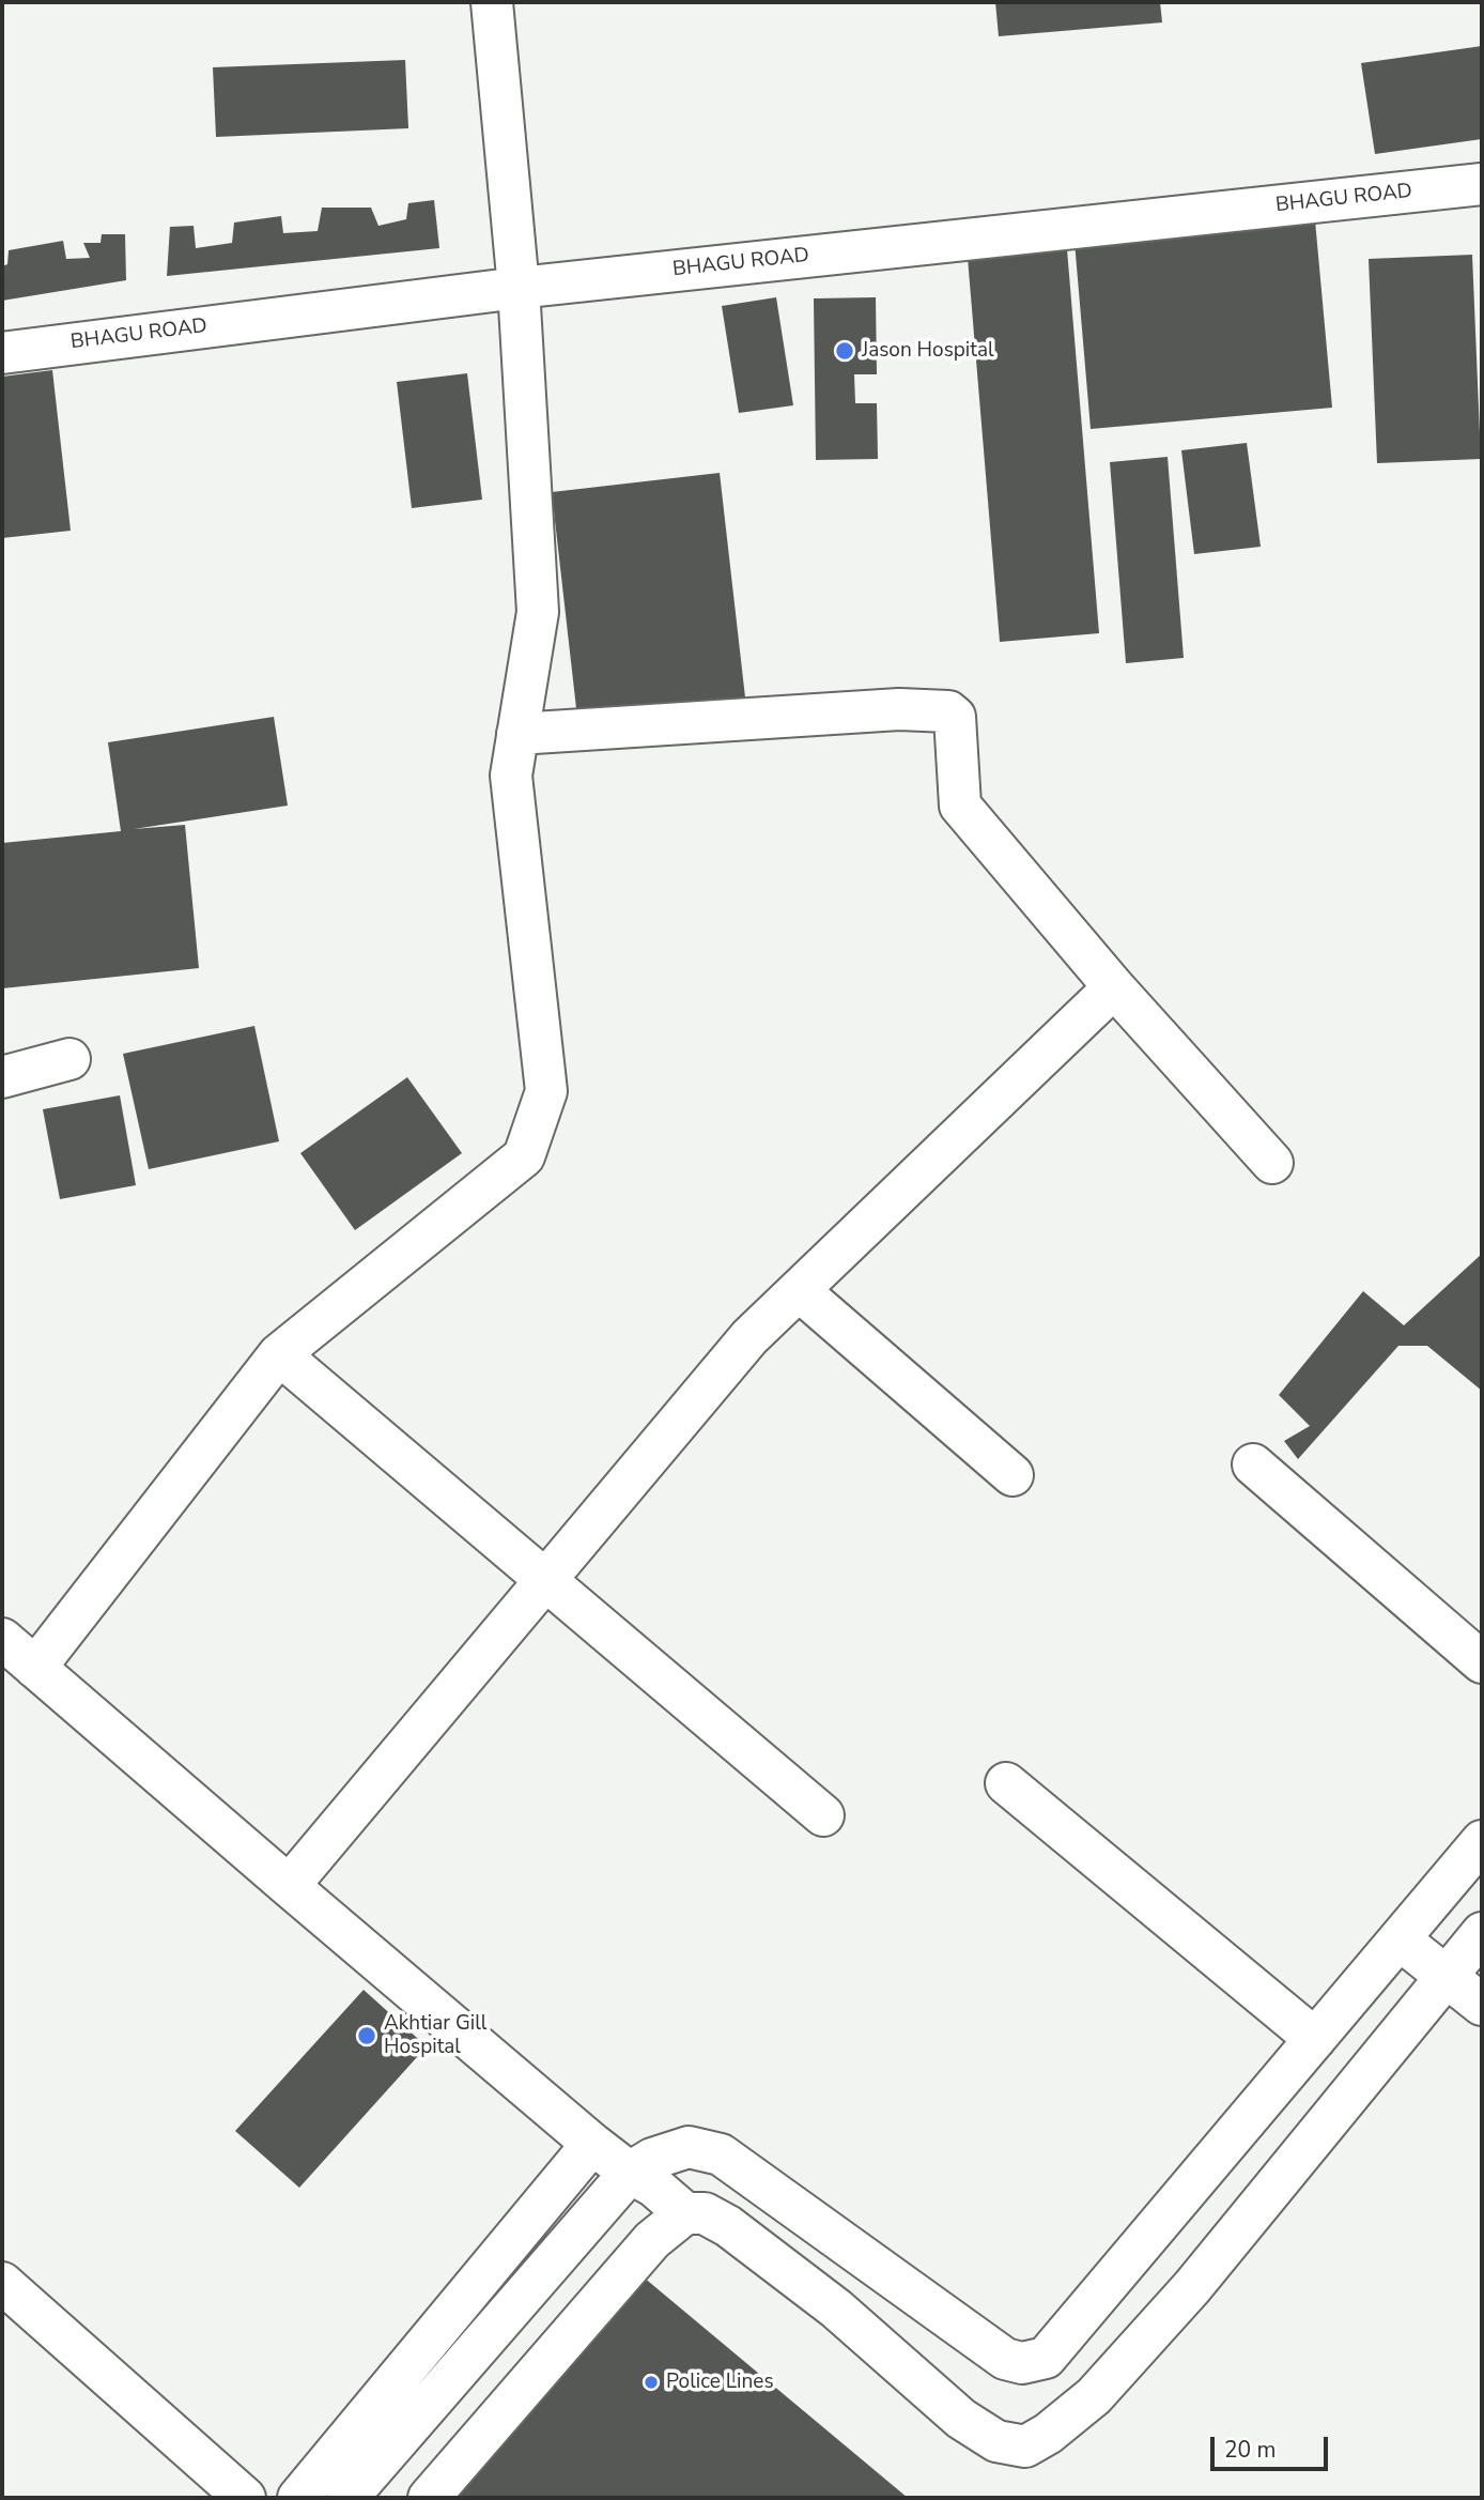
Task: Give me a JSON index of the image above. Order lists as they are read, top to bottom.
{
  "streets": {
    "street": ["BHAGU ROAD"]
  },
  "places": ["Jason Hospital", "Akhtiar Gill Hospital", "Police Lines"],
  "scale_bar": "20 m"
}
